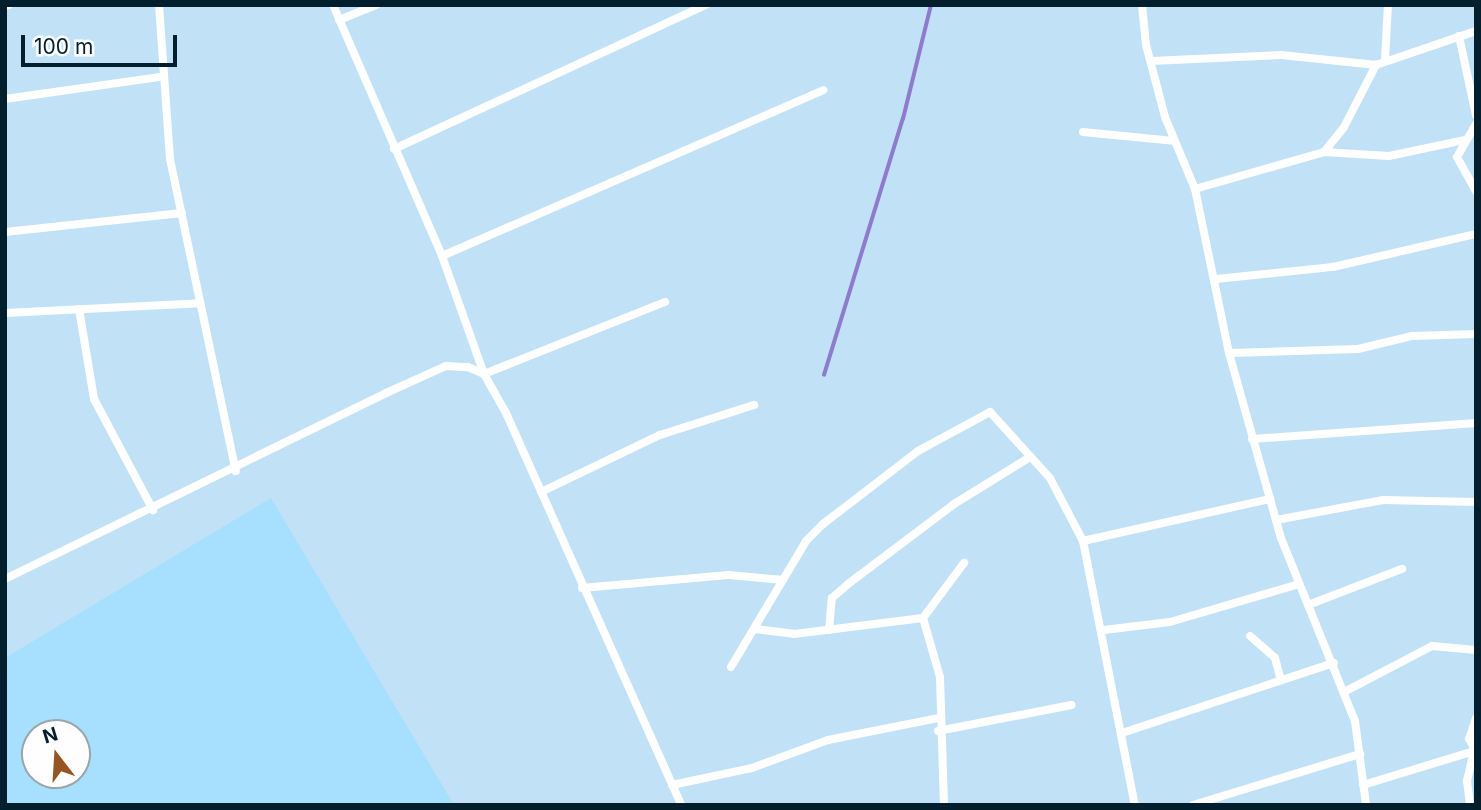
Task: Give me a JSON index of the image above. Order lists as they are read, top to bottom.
{
  "scale_bar": "100 m",
  "north": "top"
}
